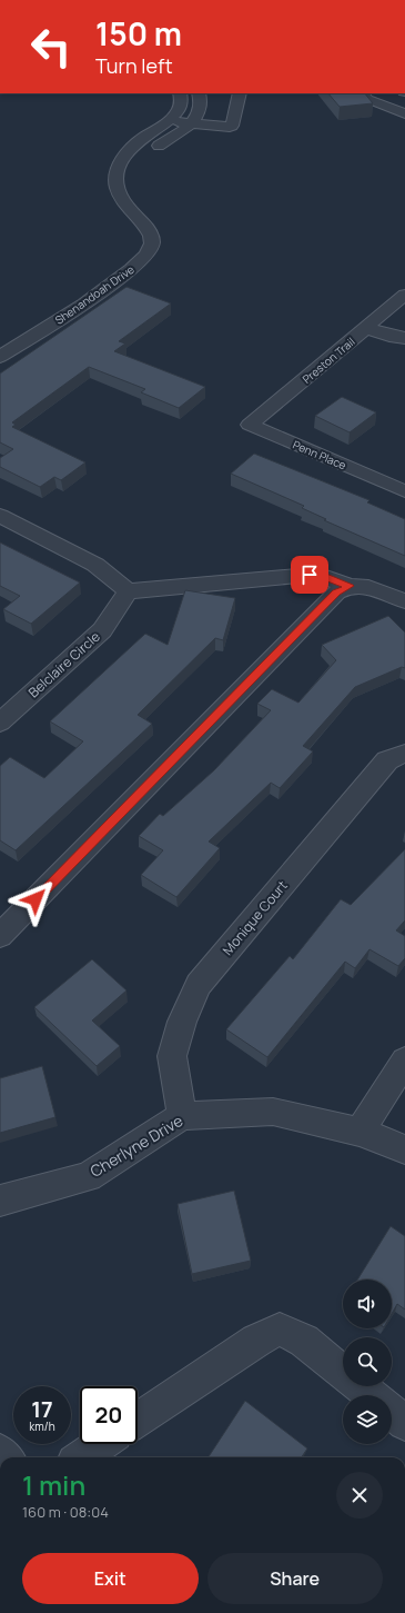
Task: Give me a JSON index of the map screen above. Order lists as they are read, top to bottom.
{
  "streets": {
    "street": [
      "Shenandoah Drive",
      "Preston Trail",
      "Penn Place",
      "Belclaire Circle",
      "Monique Court",
      "Cherlyne Drive"
    ]
  },
  "crossings": [
    ["Preston Trail", "Penn Place"],
    ["Monique Court", "Cherlyne Drive"]
  ],
  "page": {
    "turn": ["150 m", "Turn left"],
    "speed": "17 km/h",
    "limit": "20",
    "heading": ["1 min", "160 m · 08:04"],
    "buttons": ["Exit", "Share"]
  }
}
